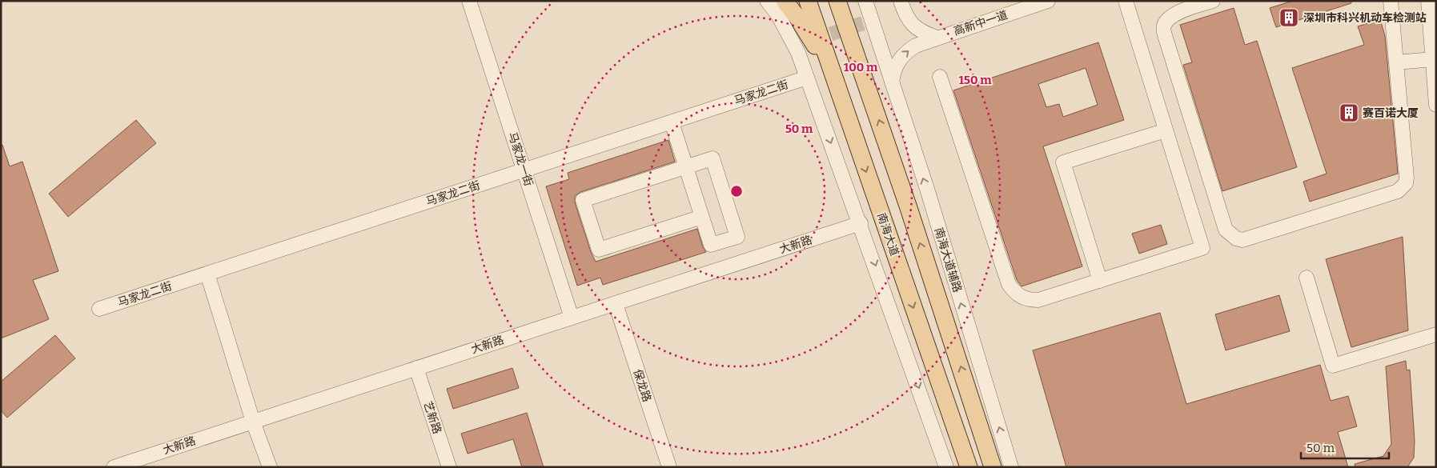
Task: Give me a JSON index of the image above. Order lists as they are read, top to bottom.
{
  "streets": {
    "main road": ["南海大道"],
    "street": [
      "高新中一道",
      "马家龙二街",
      "马家龙一街",
      "大新路",
      "南海大道辅路",
      "保龙路",
      "艺新路"
    ]
  },
  "crossings": [
    ["高新中一道", "南海大道辅路"],
    ["马家龙二街", "马家龙一街"],
    ["马家龙一街", "大新路"],
    ["大新路", "保龙路"],
    ["大新路", "艺新路"]
  ],
  "places": {
    "building": ["深圳市科兴机动车检测站", "赛百诺大厦"]
  },
  "scale_bar": "50 m",
  "rings": ["100 m", "150 m", "50 m"]
}
